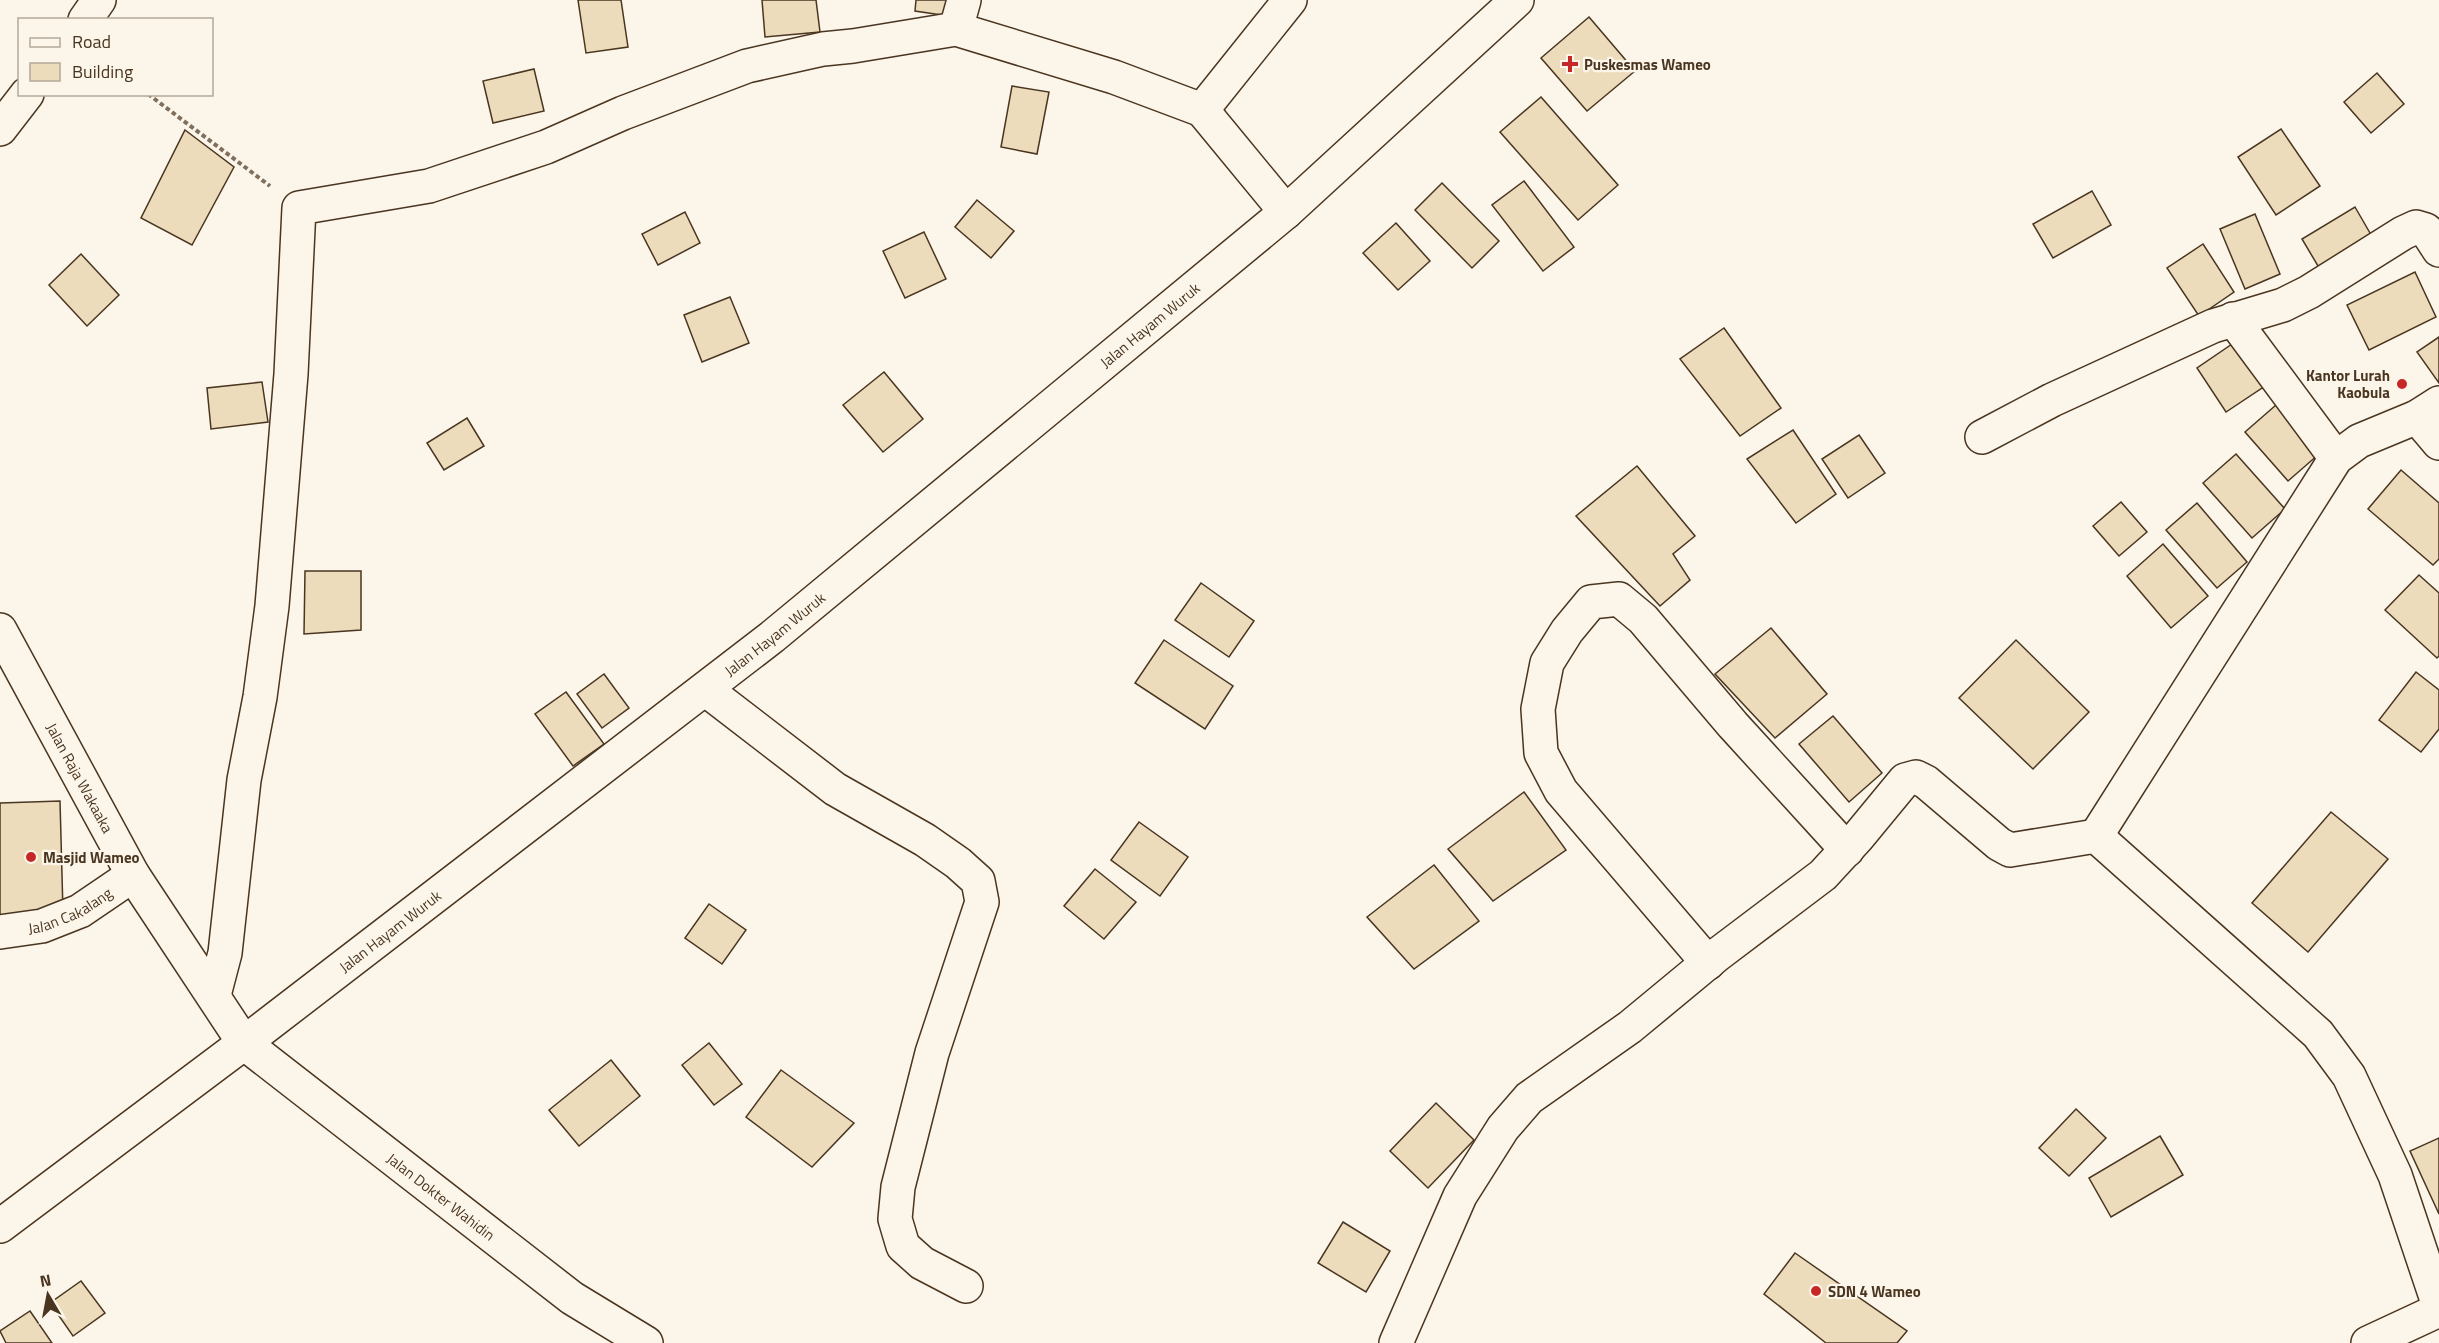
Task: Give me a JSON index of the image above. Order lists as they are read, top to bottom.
{
  "streets": {
    "street": [
      "Jalan Hayam Wuruk",
      "Jalan Raja Wakaaka",
      "Jalan Cakalang",
      "Jalan Dokter Wahidin"
    ]
  },
  "crossings": [
    ["Jalan Hayam Wuruk", "Jalan Raja Wakaaka"],
    ["Jalan Hayam Wuruk", "Jalan Dokter Wahidin"],
    ["Jalan Raja Wakaaka", "Jalan Cakalang"],
    ["Jalan Raja Wakaaka", "Jalan Dokter Wahidin"]
  ],
  "places": {
    "health": ["Puskesmas Wameo"],
    "other": ["Kantor Lurah Kaobula", "Masjid Wameo", "SDN 4 Wameo"]
  },
  "legend": ["Road", "Building"],
  "north": "top"
}
